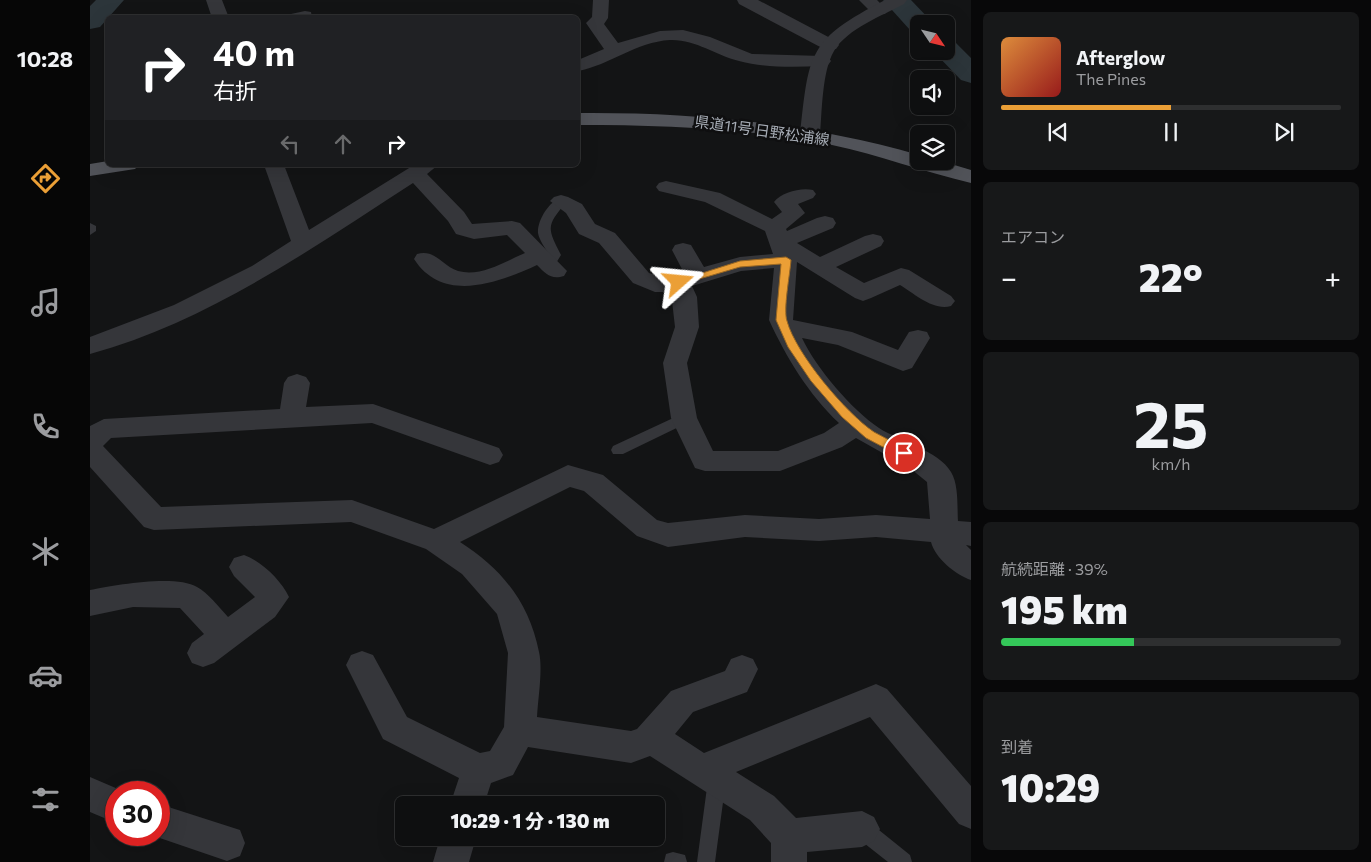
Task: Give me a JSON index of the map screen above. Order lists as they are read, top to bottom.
{
  "streets": {
    "main road": ["県道11号 日野松浦線"]
  },
  "north": "bottom right",
  "page": {
    "tabs": "10:28",
    "turn": ["40 m", "右折"],
    "song": ["Afterglow", "The Pines"],
    "tile": [
      "エアコン",
      ["25", "km/h"],
      ["航続距離 · 39%", "195 km"],
      ["到着", "10:29"]
    ],
    "heat": ["−", "22°", "+"],
    "limit": "30",
    "trip": "10:29 · 1 分 · 130 m"
  }
}
